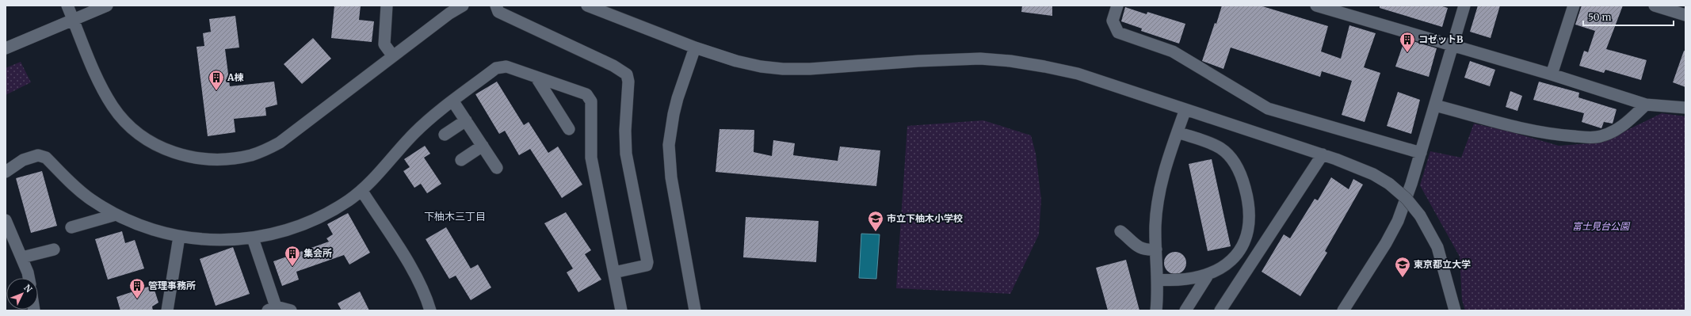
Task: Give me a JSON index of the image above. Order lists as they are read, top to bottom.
{
  "districts": ["下柚木三丁目"],
  "parks": ["富士見台公園"],
  "places": {
    "building": [
      "コゼットB",
      "A棟",
      "集会所",
      "管理事務所"
    ],
    "school or university": ["市立下柚木小学校", "東京都立大学"]
  },
  "scale_bar": "50 m",
  "north": "top right"
}
